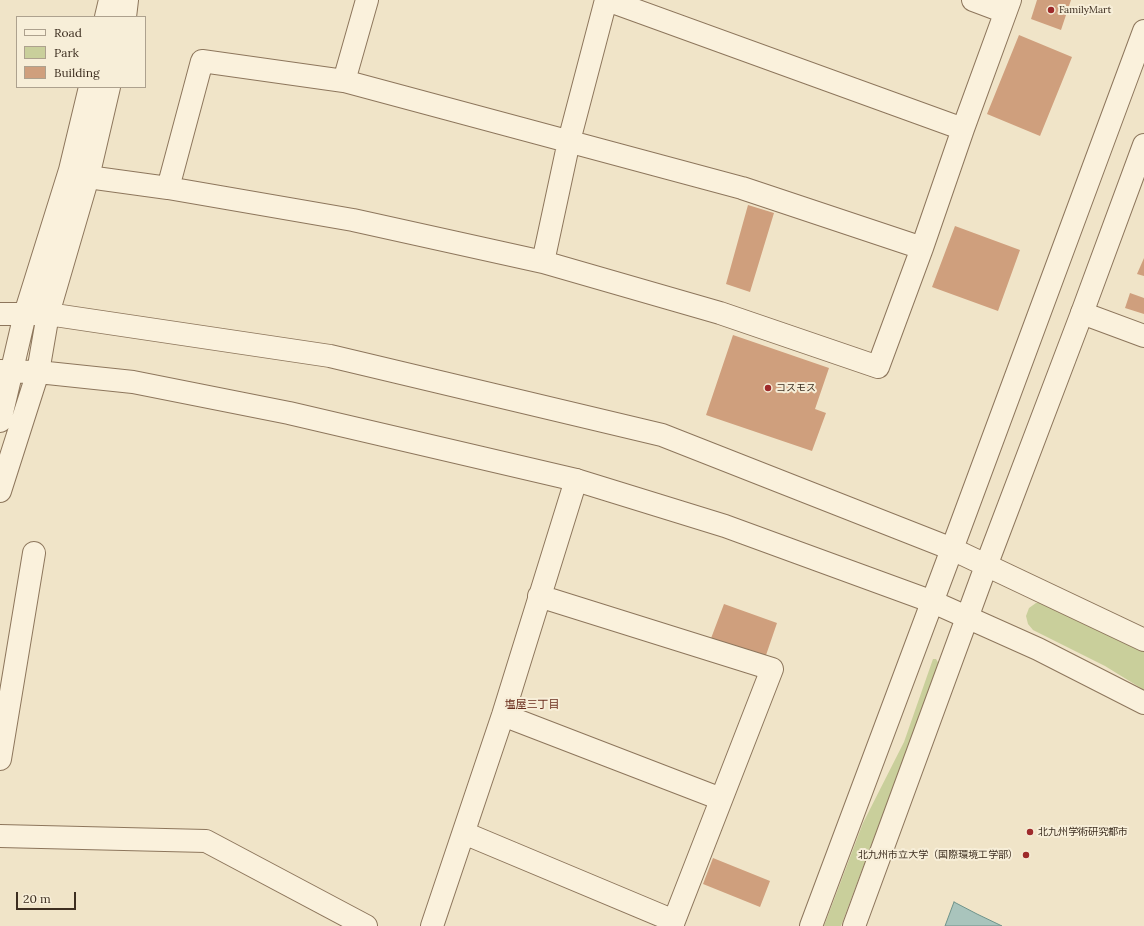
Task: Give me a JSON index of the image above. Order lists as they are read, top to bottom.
{
  "districts": ["塩屋三丁目"],
  "places": [
    "FamilyMart",
    "コスモス",
    "北九州学術研究都市",
    "北九州市立大学（国際環境工学部）"
  ],
  "legend": ["Road", "Park", "Building"],
  "scale_bar": "20 m"
}
